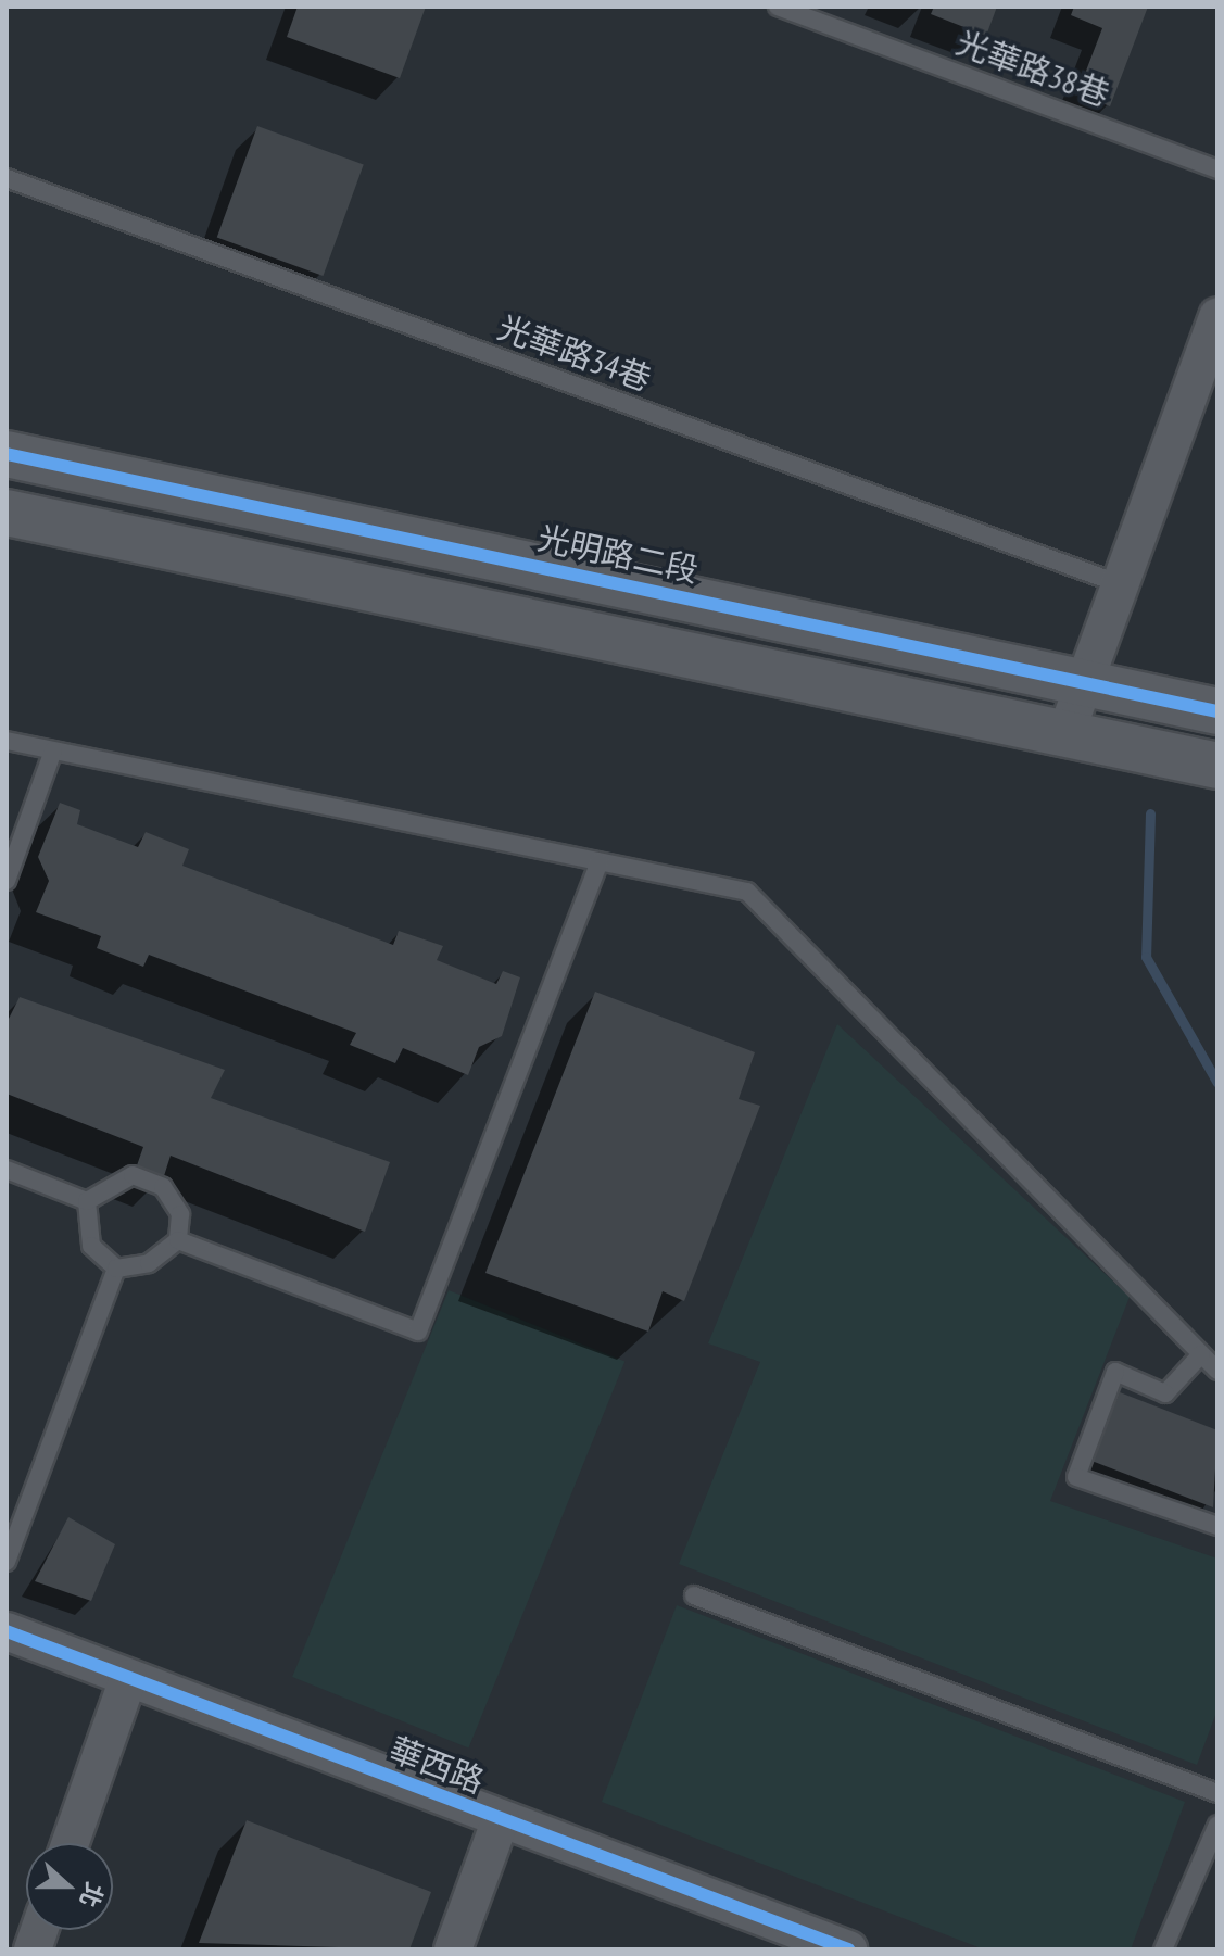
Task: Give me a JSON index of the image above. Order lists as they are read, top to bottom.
{
  "streets": {
    "street": ["光明路二段", "華西路"],
    "lane": ["光華路38巷", "光華路34巷"]
  },
  "north": "right"
}
